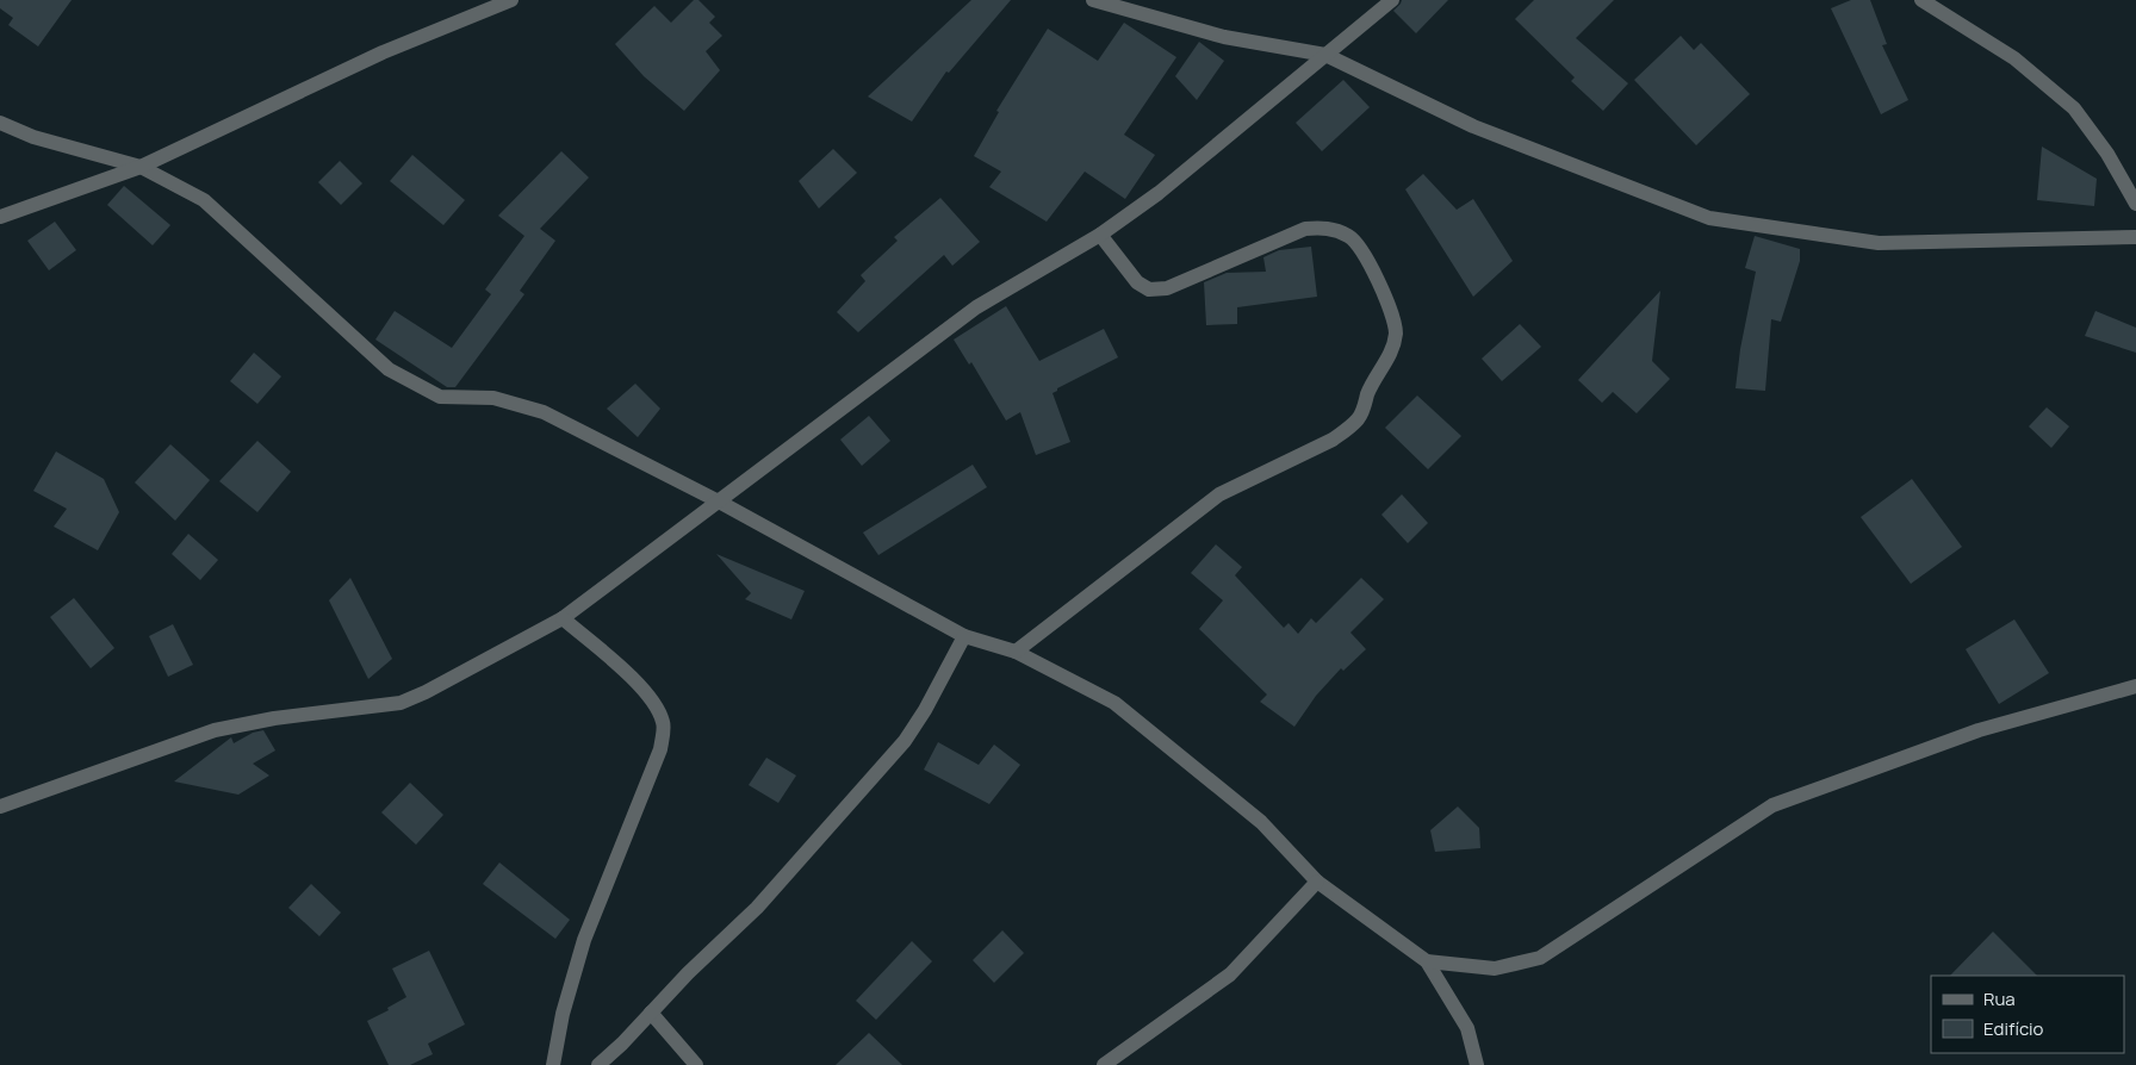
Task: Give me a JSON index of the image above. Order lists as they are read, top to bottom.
{
  "legend": ["Rua", "Edifício"]
}
